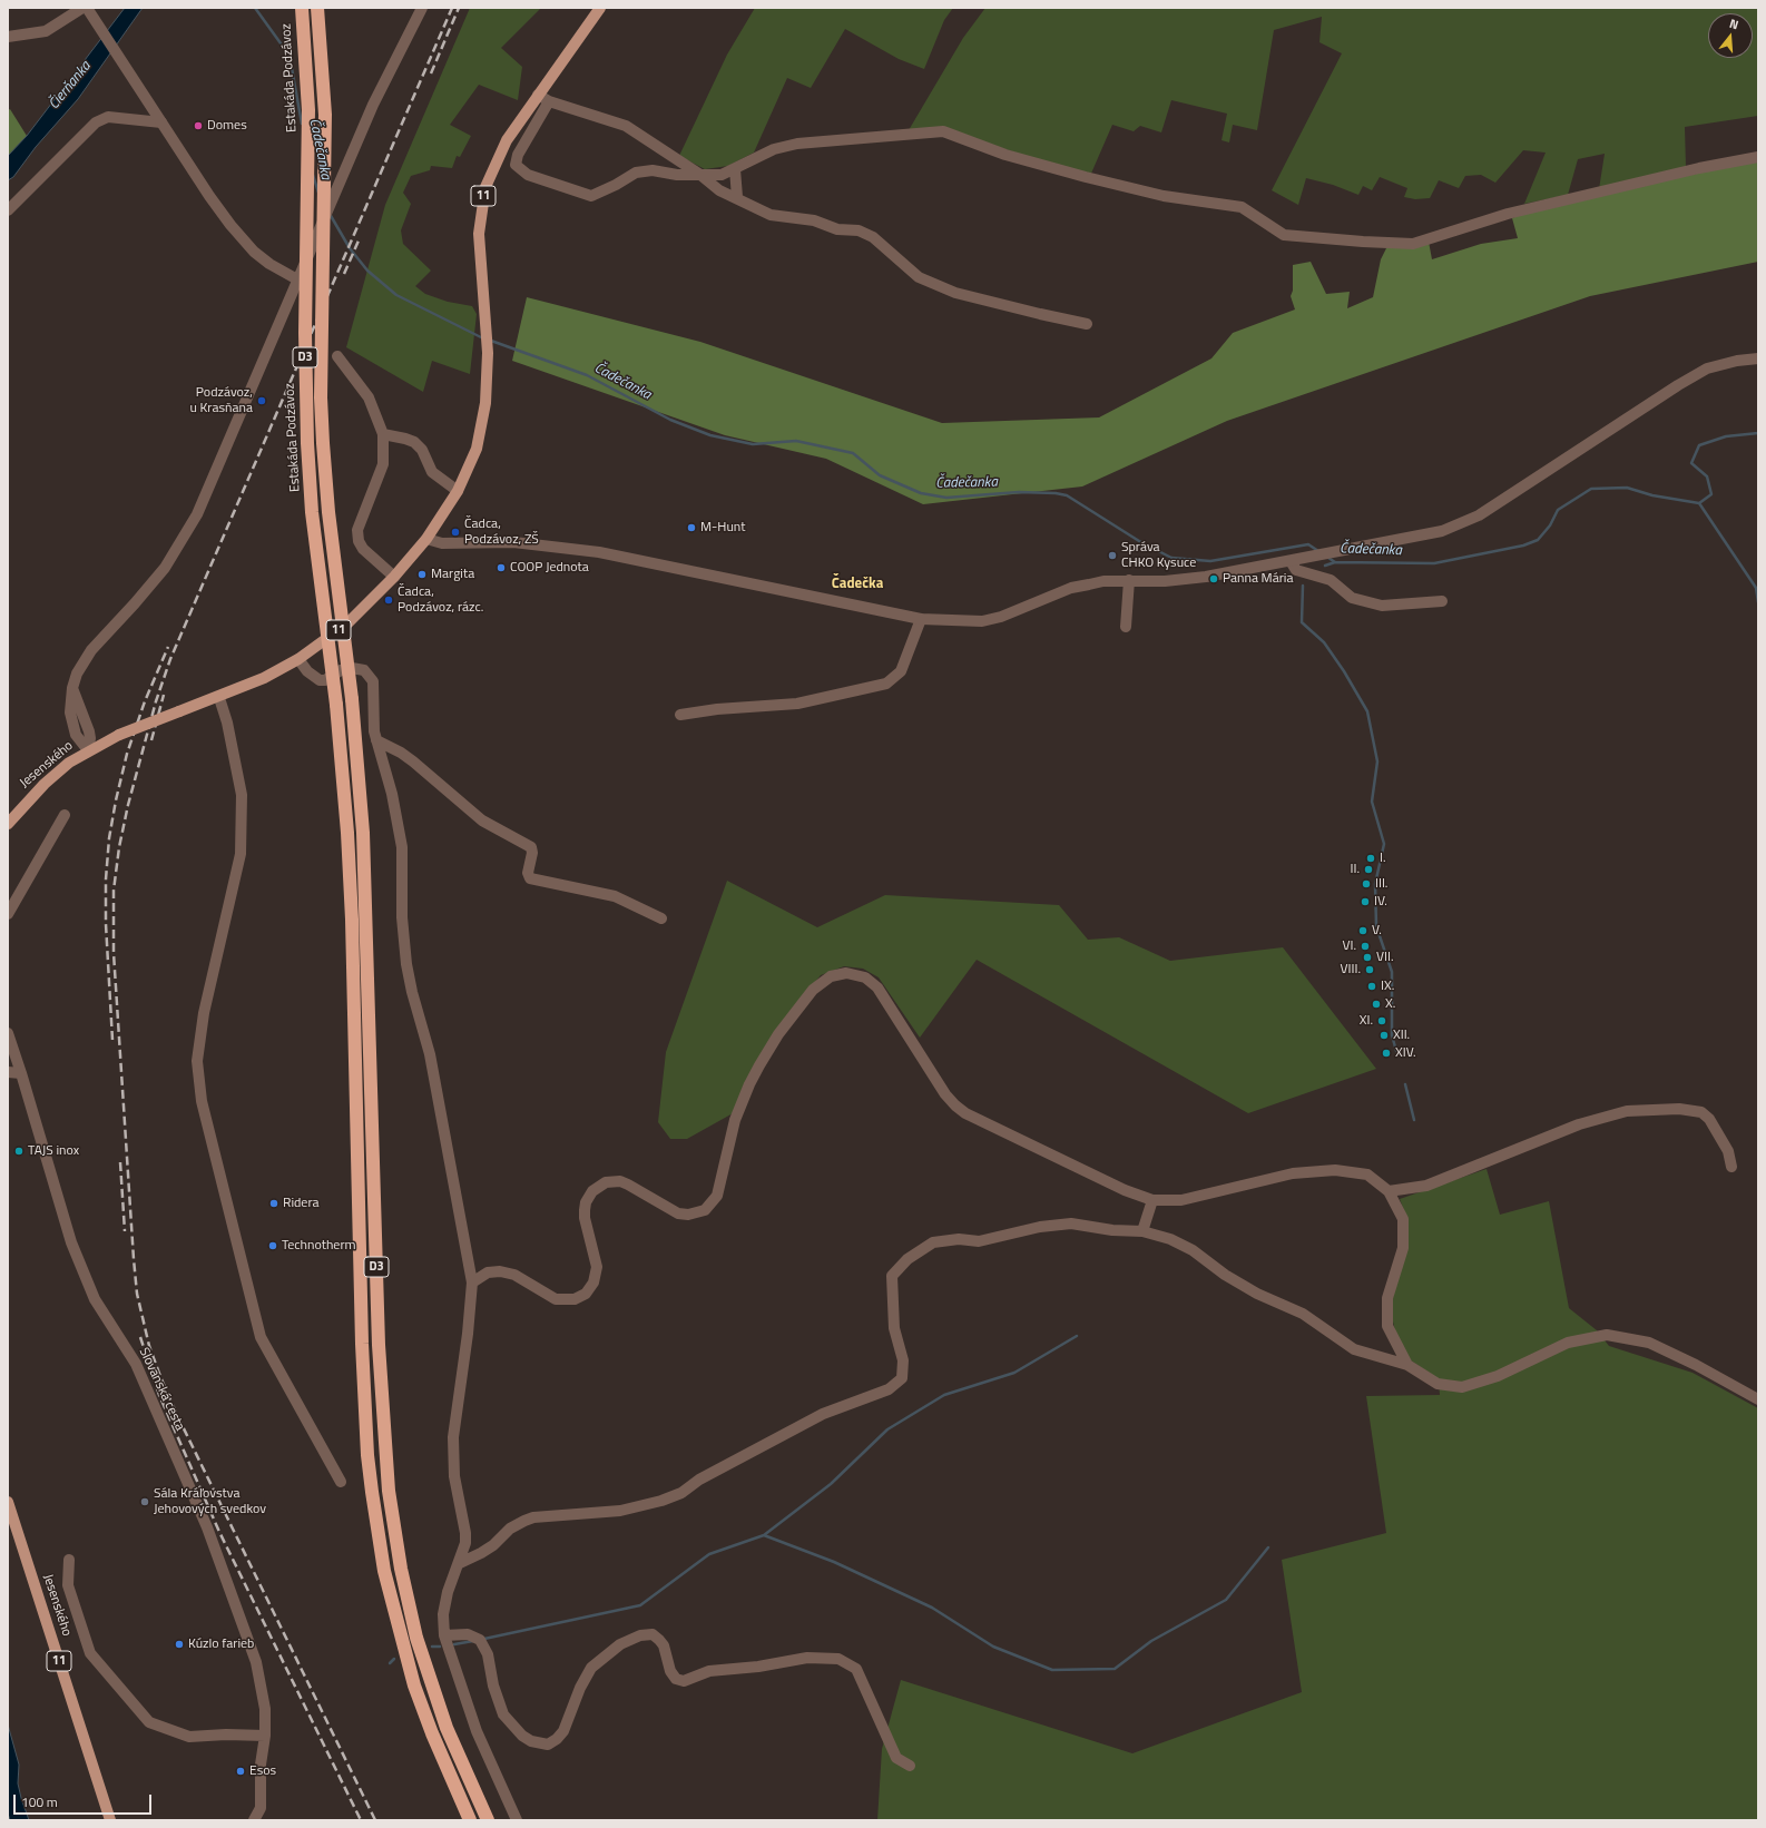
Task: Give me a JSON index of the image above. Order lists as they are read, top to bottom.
{
  "streets": {
    "highway": ["Estakáda Podzávoz", "D3"],
    "main road": ["11", "Jesenského"],
    "street": ["Slovanská cesta"]
  },
  "crossings": [
    ["11", "Jesenského"]
  ],
  "districts": ["Čadečka"],
  "water": ["Čierňanka", "Čadečanka"],
  "places": [
    "Domes",
    "Podzávoz, u Krasňana",
    "M-Hunt",
    "Čadca, Podzávoz, ZŠ",
    "Správa CHKO Kysuce",
    "COOP Jednota",
    "Margita",
    "Panna Mária",
    "Čadca, Podzávoz, rázc.",
    "I.",
    "II.",
    "III.",
    "IV.",
    "V.",
    "VI.",
    "VII.",
    "VIII.",
    "IX.",
    "X.",
    "XI.",
    "XII.",
    "XIV.",
    "TAJS inox",
    "Ridera",
    "Technotherm",
    "Sála Kráľovstva Jehovových svedkov",
    "Kúzlo farieb",
    "Esos"
  ],
  "scale_bar": "100 m",
  "north": "top"
}
